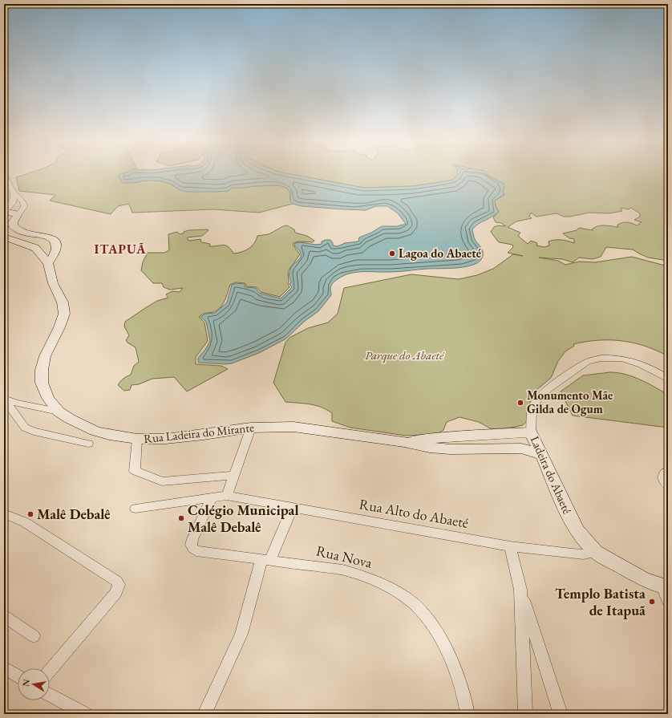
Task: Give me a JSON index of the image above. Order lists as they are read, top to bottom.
{
  "streets": {
    "street": [
      "Rua Ladeira do Mirante",
      "Ladeira do Abaeté",
      "Rua Alto do Abaeté",
      "Rua Nova"
    ]
  },
  "crossings": [
    ["Rua Ladeira do Mirante", "Ladeira do Abaeté"],
    ["Ladeira do Abaeté", "Rua Alto do Abaeté"]
  ],
  "districts": ["ITAPUÃ"],
  "parks": ["Parque do Abaeté"],
  "places": [
    "Lagoa do Abaeté",
    "Monumento Mãe Gilda de Ogum",
    "Malê Debalê",
    "Colégio Municipal Malê Debalê",
    "Templo Batista de Itapuã"
  ],
  "north": "left"
}
